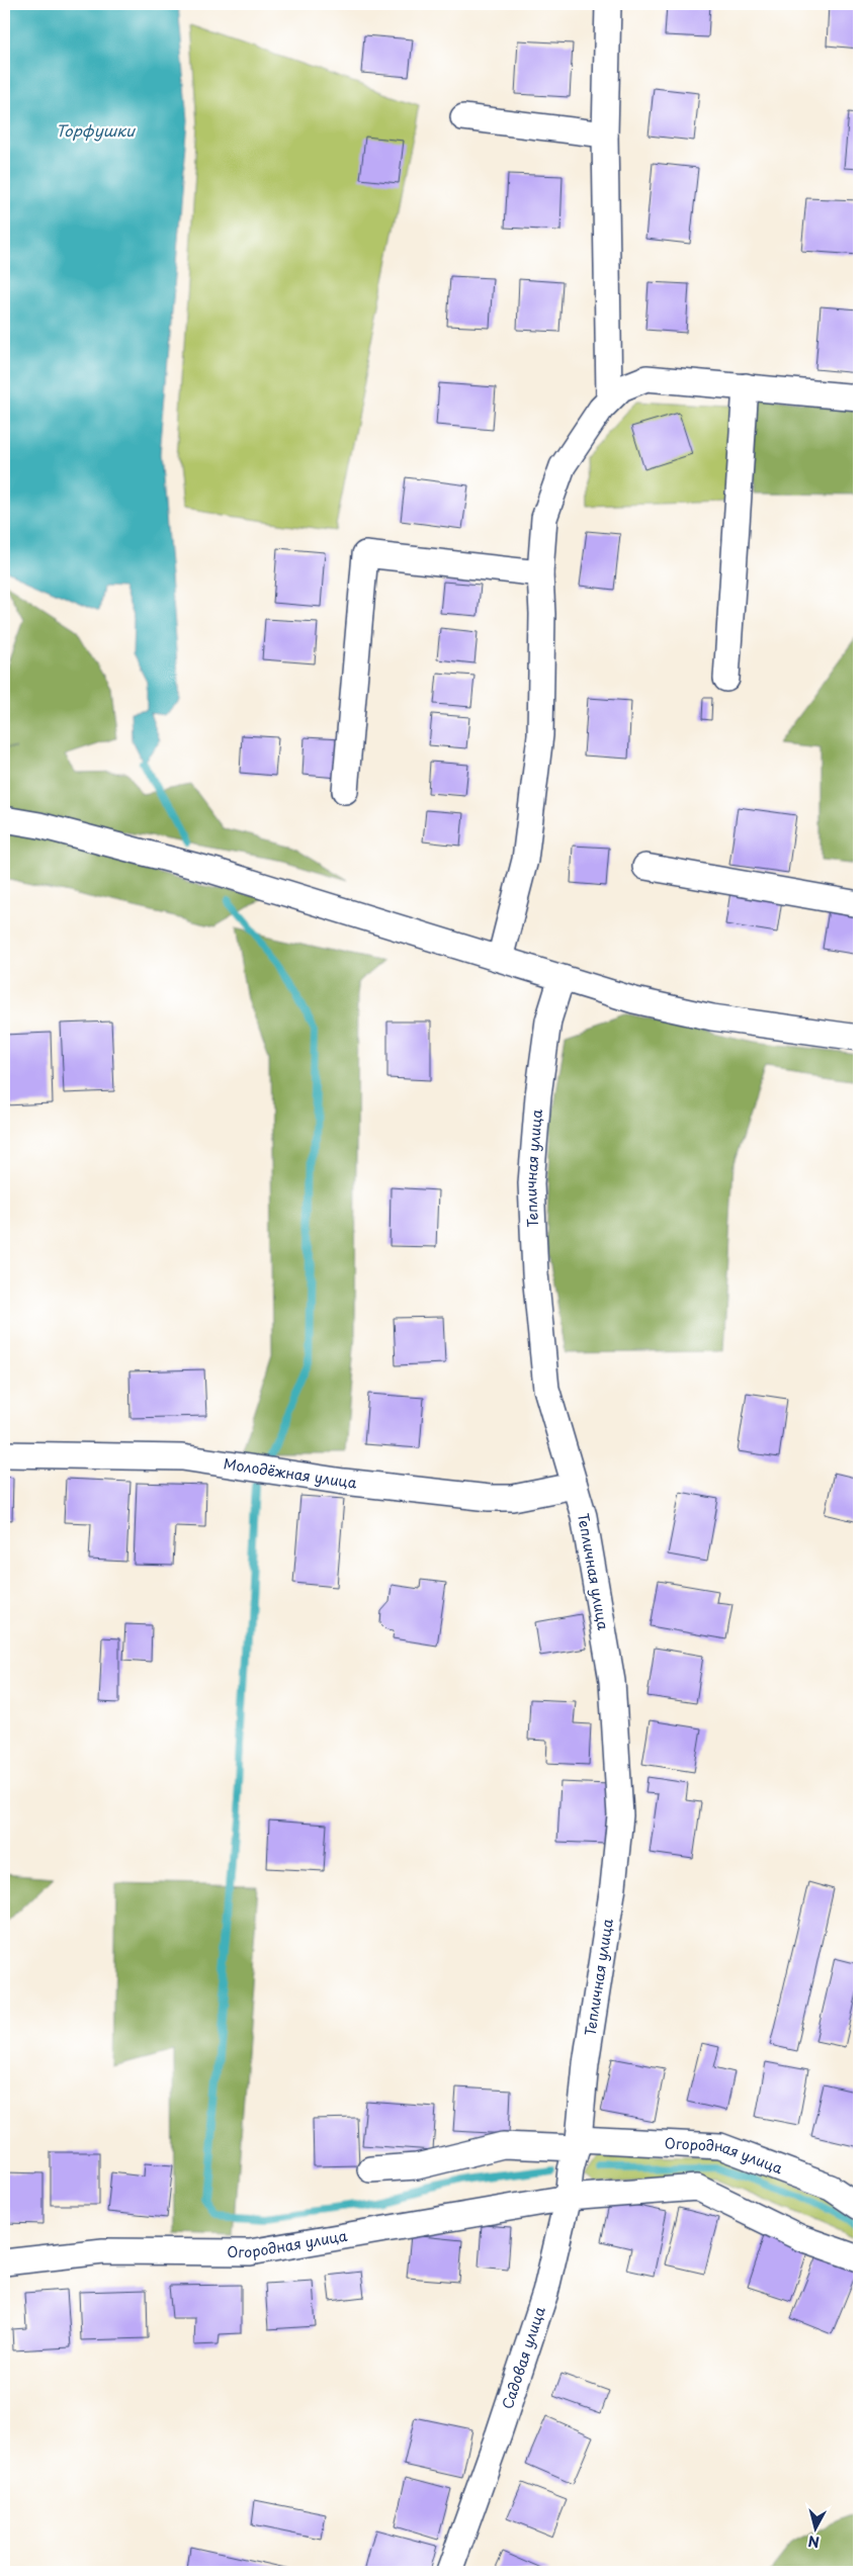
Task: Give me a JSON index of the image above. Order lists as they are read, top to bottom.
{
  "streets": {
    "street": [
      "Тепличная улица",
      "Молодёжная улица",
      "Огородная улица",
      "Садовая улица"
    ]
  },
  "crossings": [
    ["Тепличная улица", "Молодёжная улица"],
    ["Тепличная улица", "Огородная улица"],
    ["Тепличная улица", "Садовая улица"],
    ["Огородная улица", "Садовая улица"]
  ],
  "water": ["Торфушки"],
  "north": "bottom"
}
